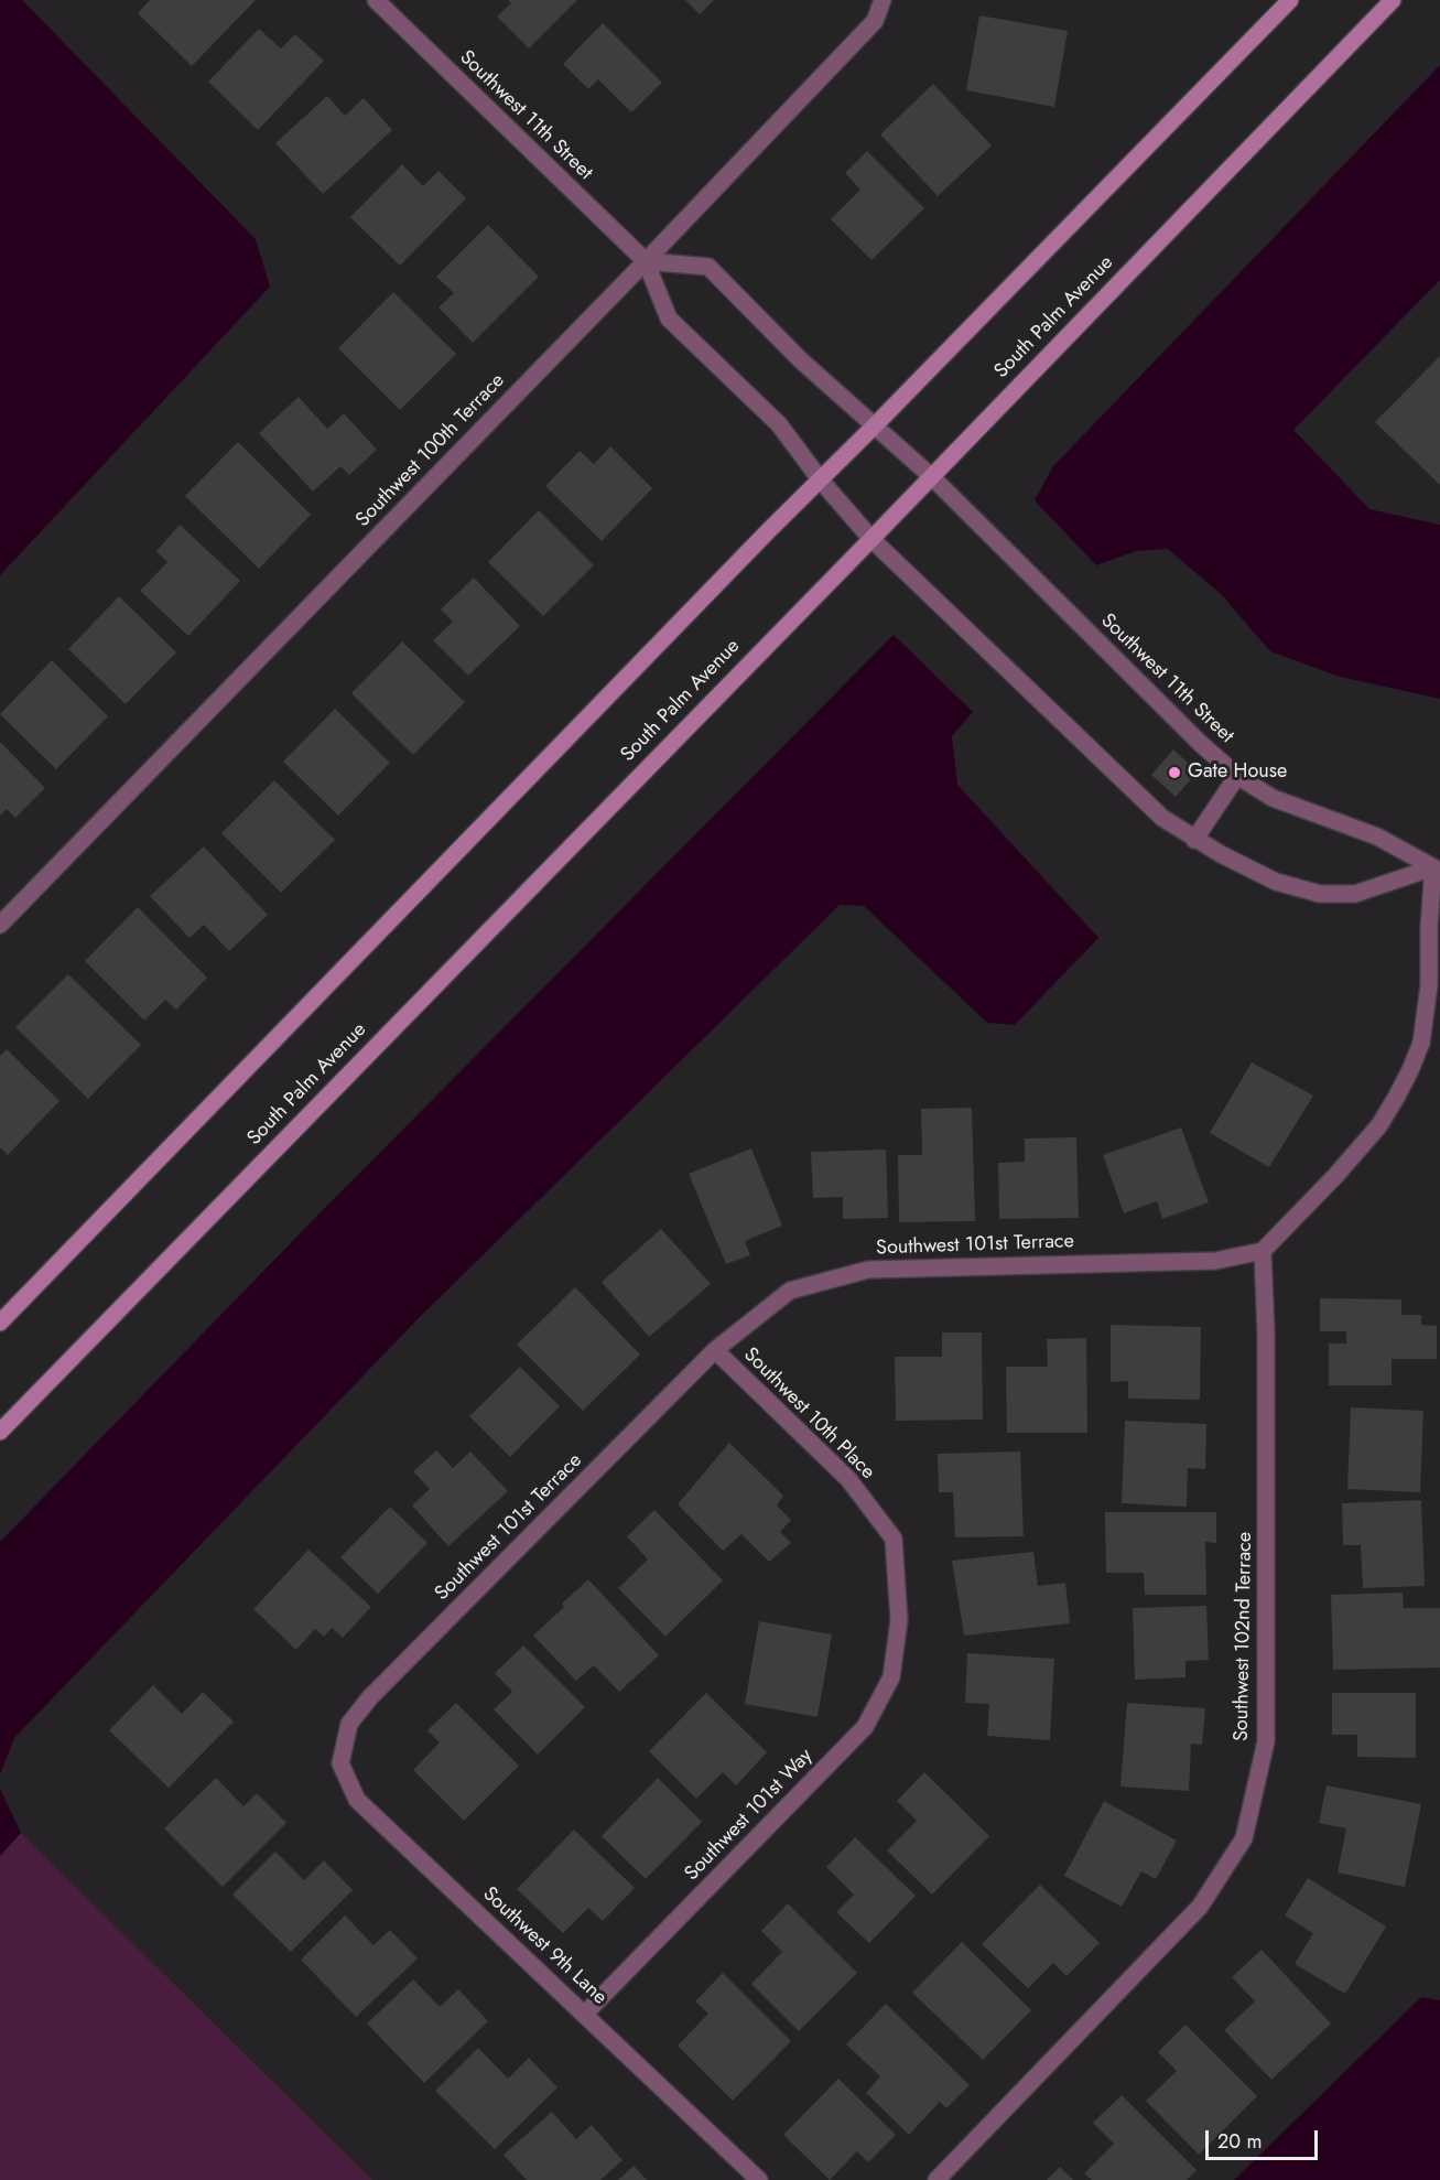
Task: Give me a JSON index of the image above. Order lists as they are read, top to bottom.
{
  "streets": {
    "main road": ["South Palm Avenue"],
    "street": [
      "Southwest 11th Street",
      "Southwest 100th Terrace",
      "Southwest 101st Terrace",
      "Southwest 10th Place",
      "Southwest 102nd Terrace",
      "Southwest 101st Way",
      "Southwest 9th Lane"
    ]
  },
  "crossings": [
    ["Southwest 11th Street", "South Palm Avenue"],
    ["Southwest 11th Street", "Southwest 100th Terrace"],
    ["Southwest 101st Terrace", "Southwest 10th Place"],
    ["Southwest 101st Terrace", "Southwest 102nd Terrace"],
    ["Southwest 101st Terrace", "Southwest 9th Lane"],
    ["Southwest 10th Place", "Southwest 101st Way"],
    ["Southwest 101st Way", "Southwest 9th Lane"]
  ],
  "places": ["Gate House"],
  "scale_bar": "20 m"
}
